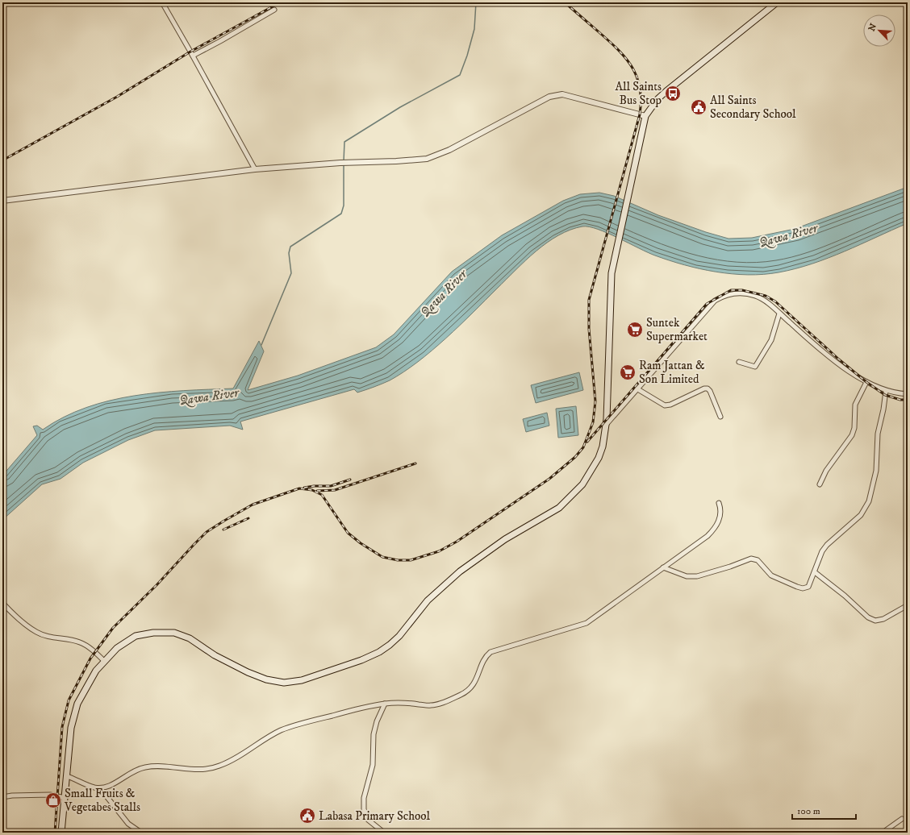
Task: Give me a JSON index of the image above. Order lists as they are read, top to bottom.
{
  "water": ["Qawa River"],
  "places": {
    "bus stop": ["All Saints Bus Stop"],
    "public building": ["All Saints Secondary School", "Labasa Primary School"],
    "supermarket": ["Suntek Supermarket", "Ram Jattan & Son Limited"],
    "shop": ["Small Fruits & Vegetabes Stalls"]
  },
  "scale_bar": "100 m",
  "north": "top left"
}
